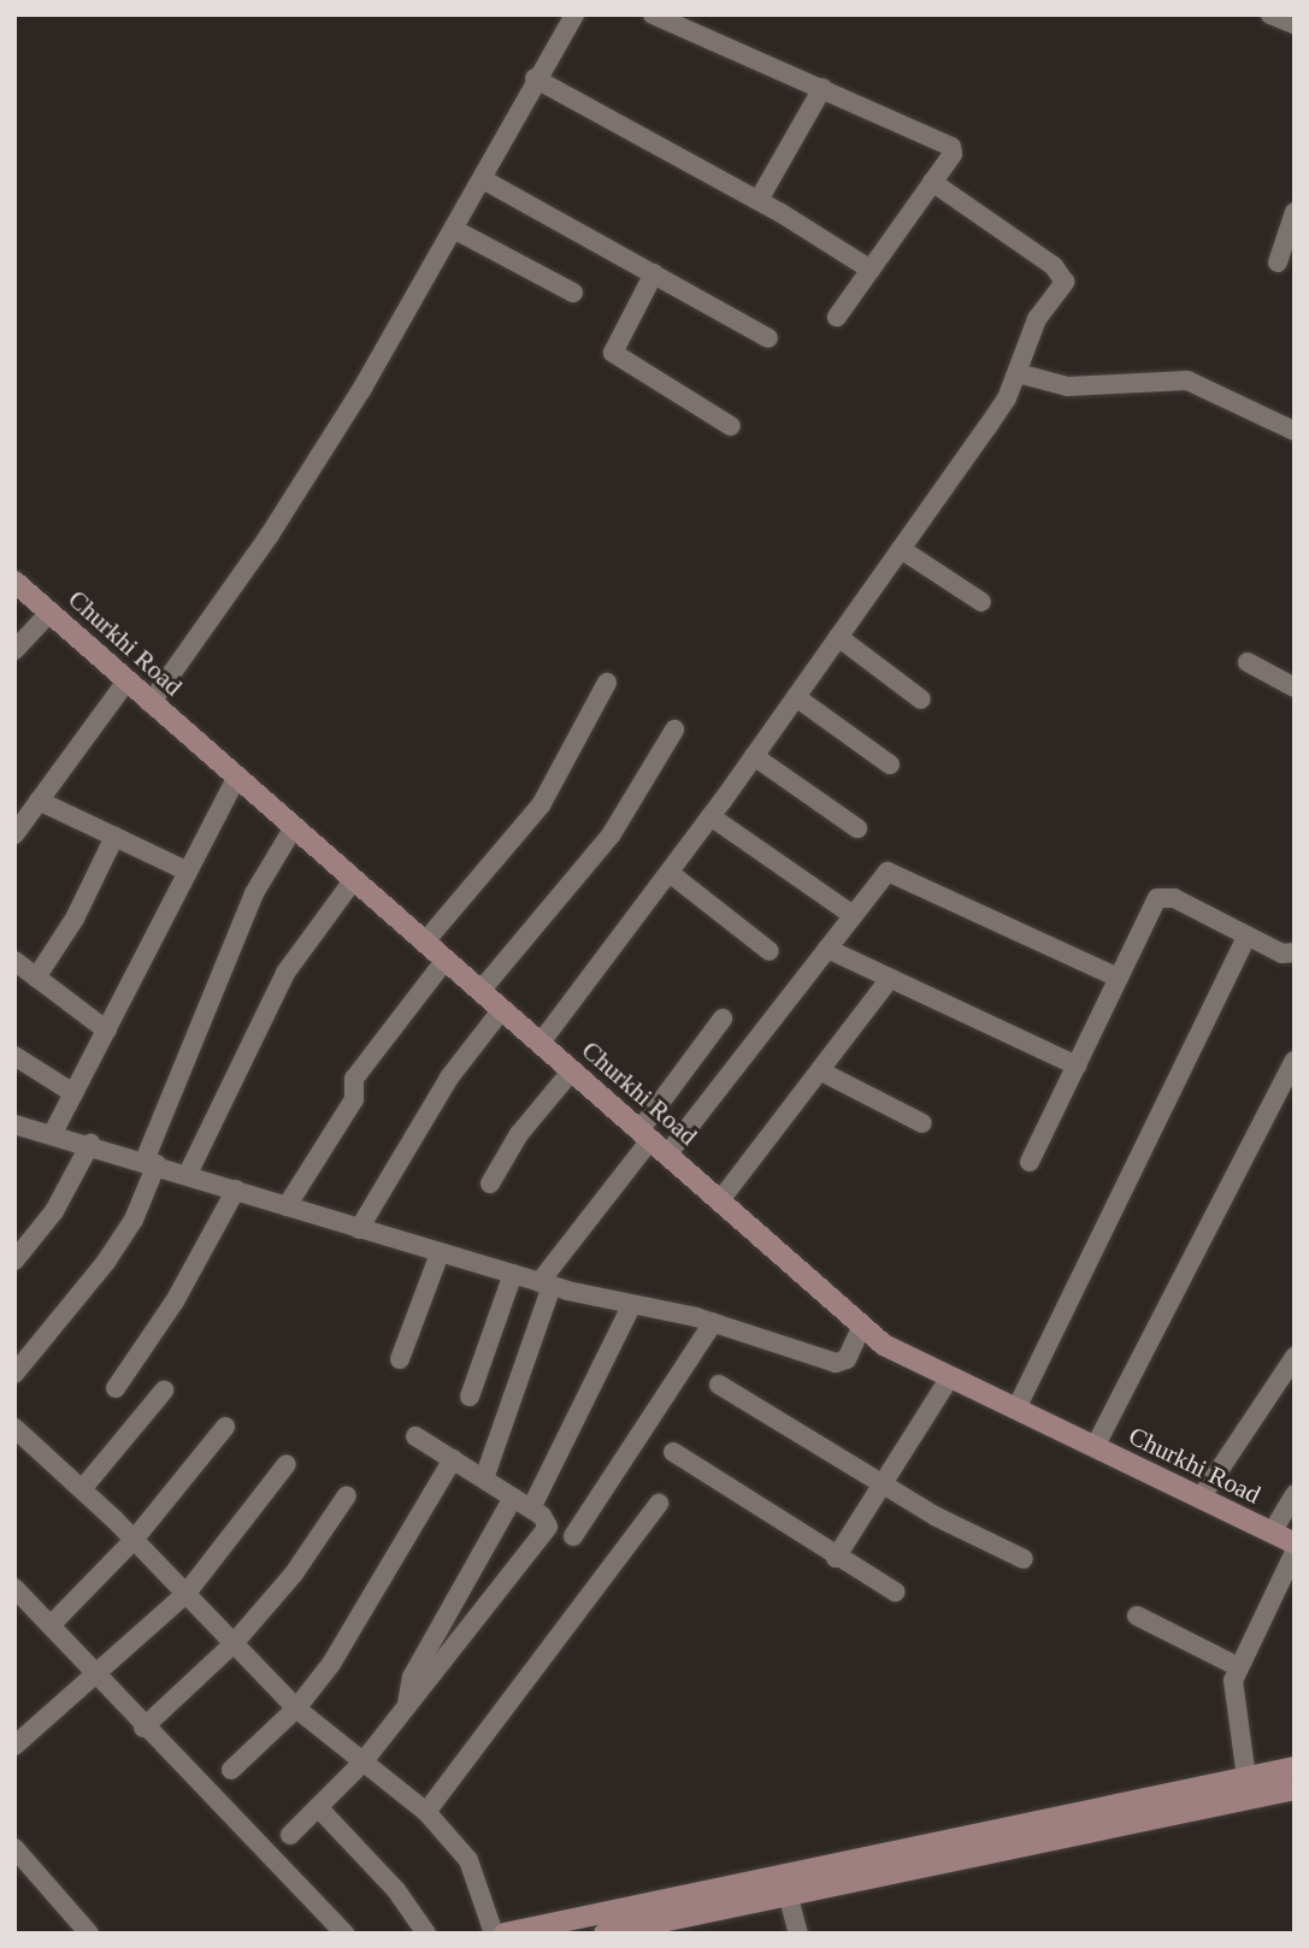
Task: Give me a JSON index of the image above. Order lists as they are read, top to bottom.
{
  "streets": {
    "street": ["Churkhi Road"]
  }
}
